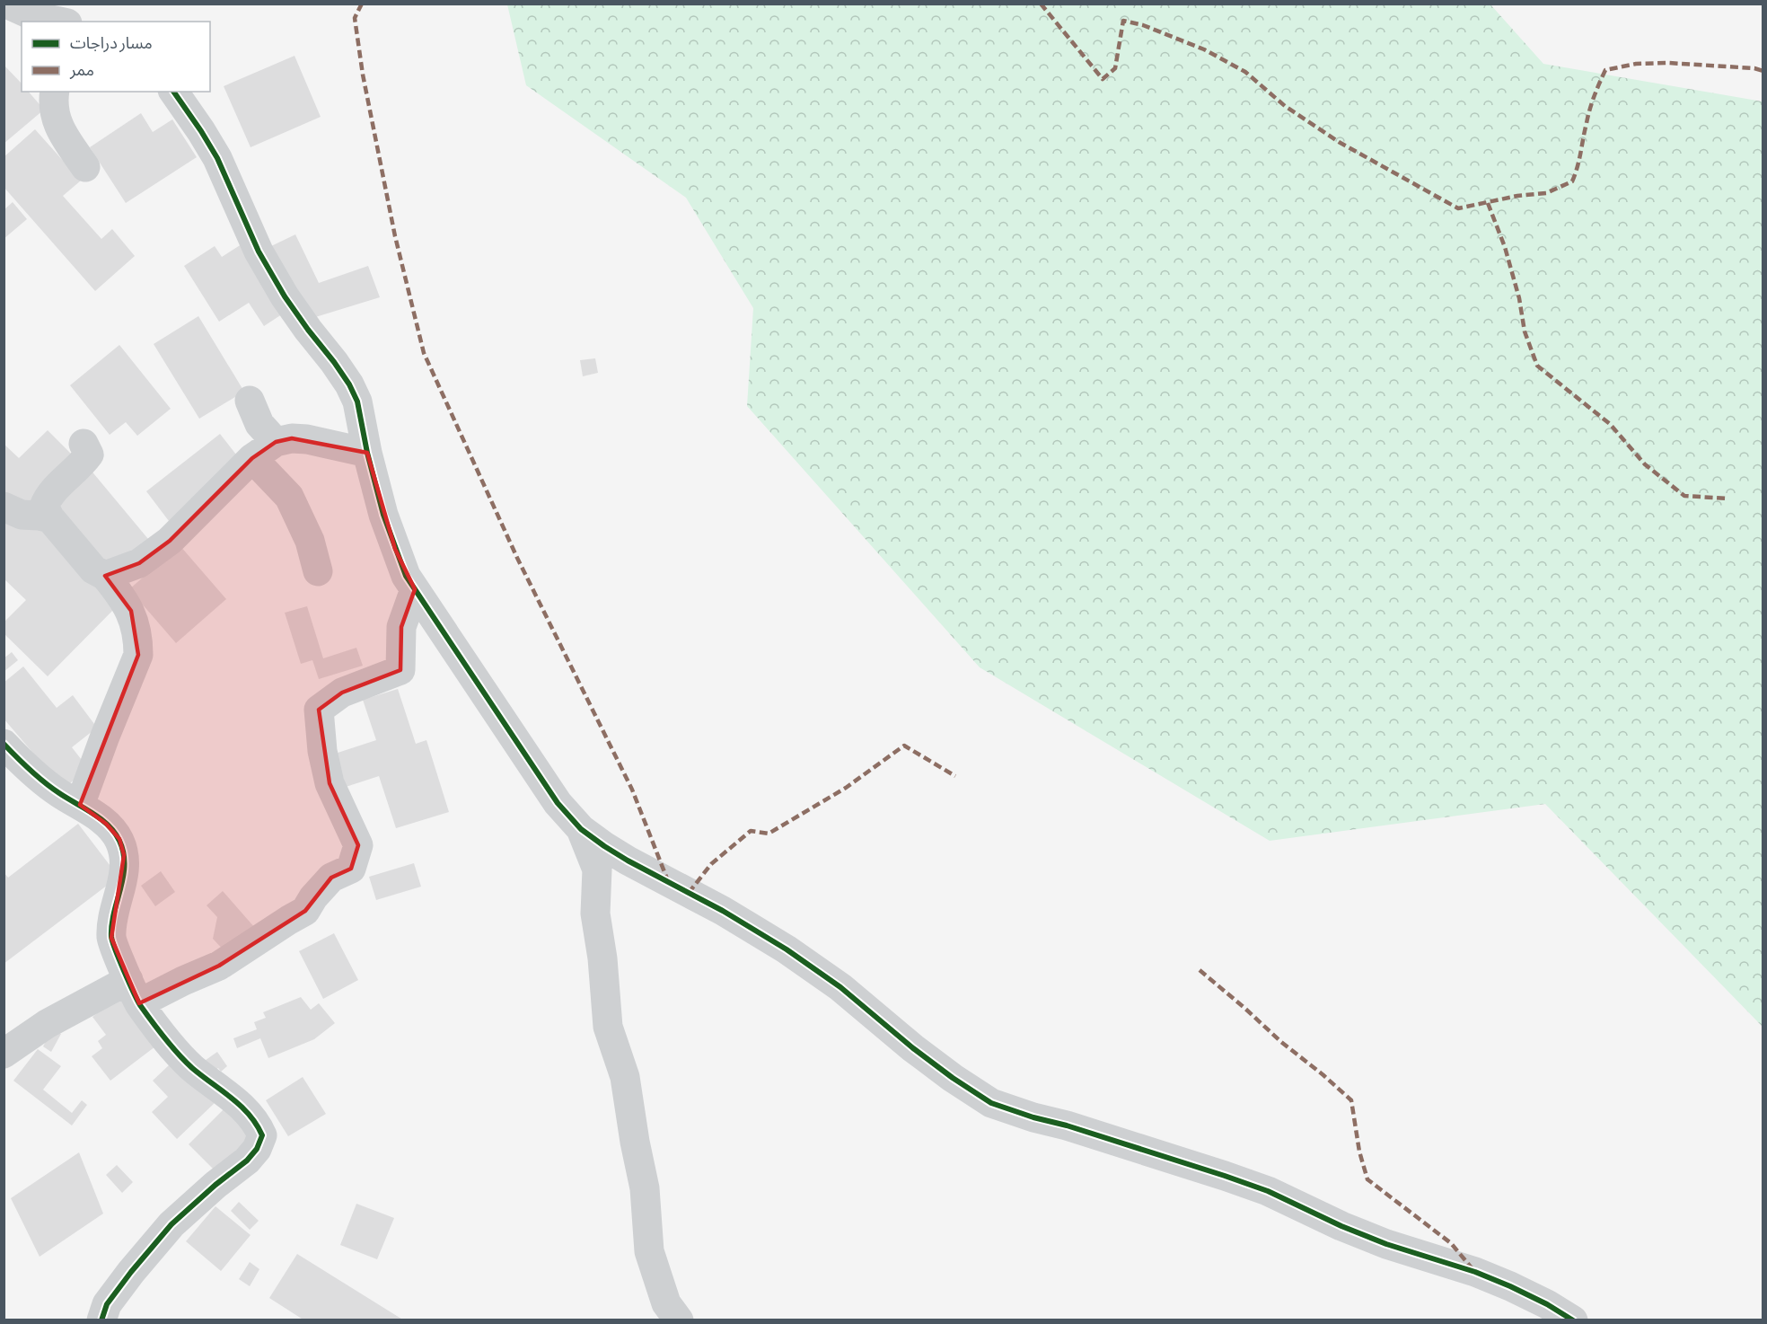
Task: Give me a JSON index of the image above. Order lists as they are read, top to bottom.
{
  "legend": ["مسار دراجات", "ممر"]
}
